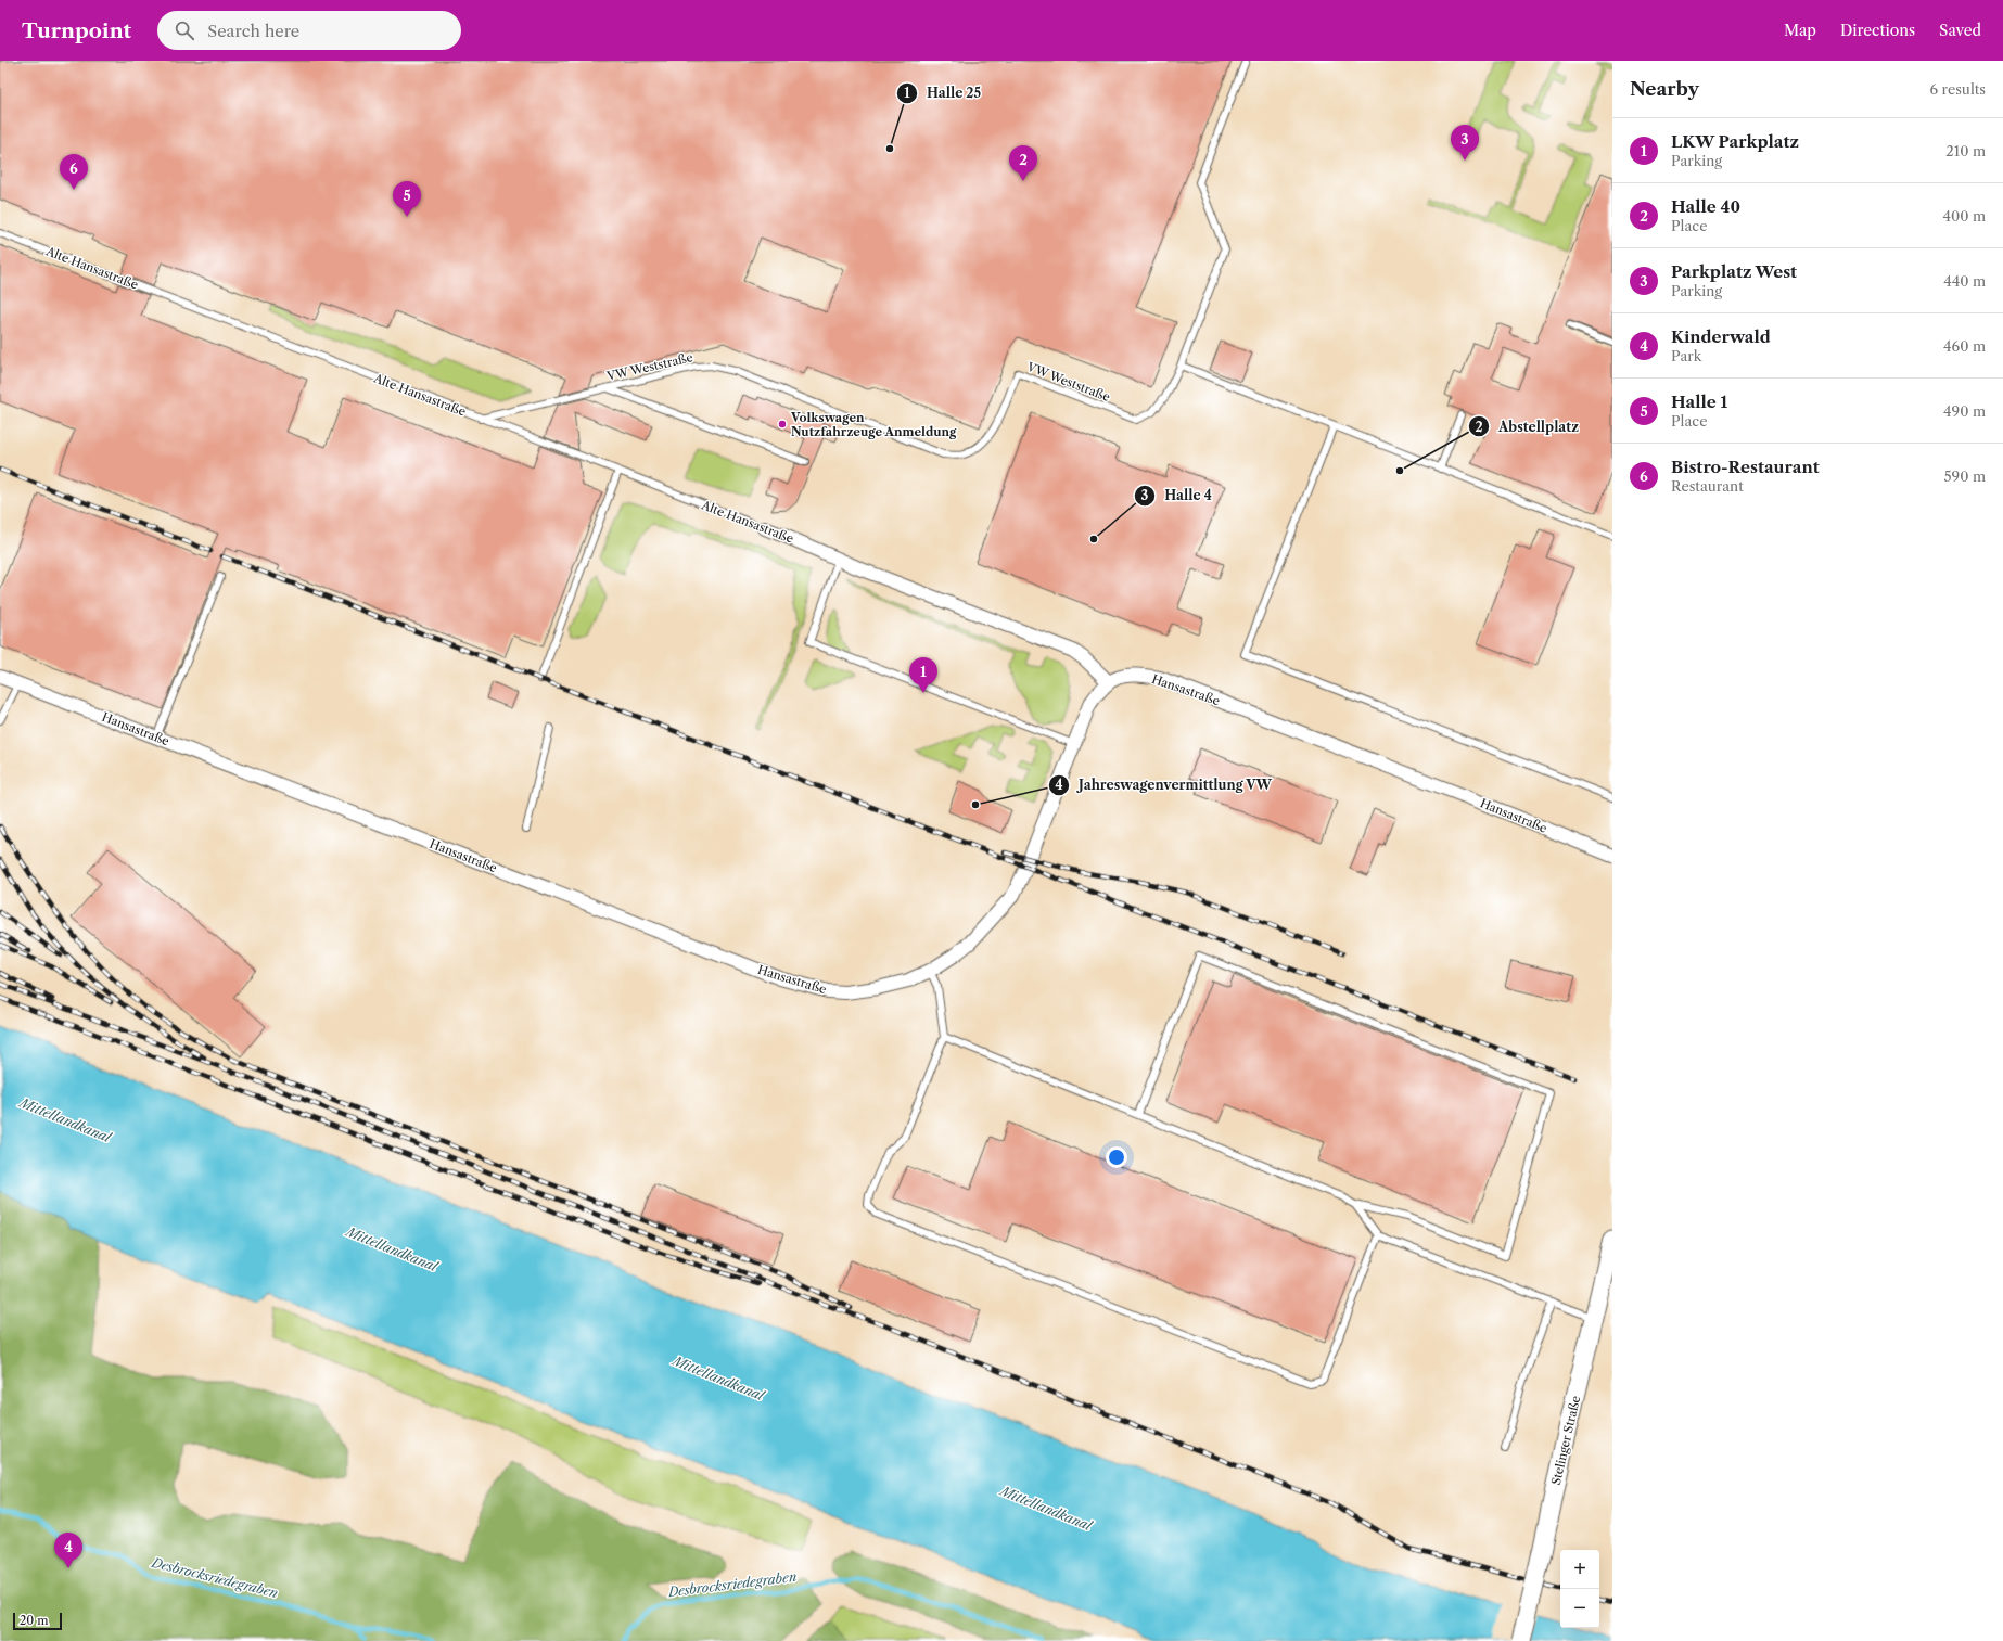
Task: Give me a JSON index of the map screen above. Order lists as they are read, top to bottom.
{
  "streets": {
    "main road": ["Stelinger Straße"],
    "street": ["Alte Hansastraße", "Hansastraße"],
    "lane": ["VW Weststraße"]
  },
  "crossings": [
    ["Alte Hansastraße", "VW Weststraße"],
    ["Alte Hansastraße", "Hansastraße"]
  ],
  "water": ["Mittellandkanal", "Desbrocksriedegraben"],
  "places": [
    "Halle 25",
    "Volkswagen Nutzfahrzeuge Anmeldung",
    "Abstellplatz",
    "Halle 4",
    "Jahreswagenvermittlung VW"
  ],
  "scale_bar": "20 m",
  "page": {
    "header": "Turnpoint",
    "search": "Search here",
    "nav": ["Map", "Directions", "Saved"],
    "heading": ["Nearby", "6 results"],
    "list": [
      {
        "mark": "1",
        "name": "LKW Parkplatz",
        "note": "Parking",
        "value": "210 m"
      },
      {
        "mark": "2",
        "name": "Halle 40",
        "note": "Place",
        "value": "400 m"
      },
      {
        "mark": "3",
        "name": "Parkplatz West",
        "note": "Parking",
        "value": "440 m"
      },
      {
        "mark": "4",
        "name": "Kinderwald",
        "note": "Park",
        "value": "460 m"
      },
      {
        "mark": "5",
        "name": "Halle 1",
        "note": "Place",
        "value": "490 m"
      },
      {
        "mark": "6",
        "name": "Bistro-Restaurant",
        "note": "Restaurant",
        "value": "590 m"
      }
    ],
    "pins": [
      "3",
      "2",
      "6",
      "5",
      "1",
      "4"
    ],
    "map_buttons": ["+", "−"],
    "scale": "20 m"
  }
}
